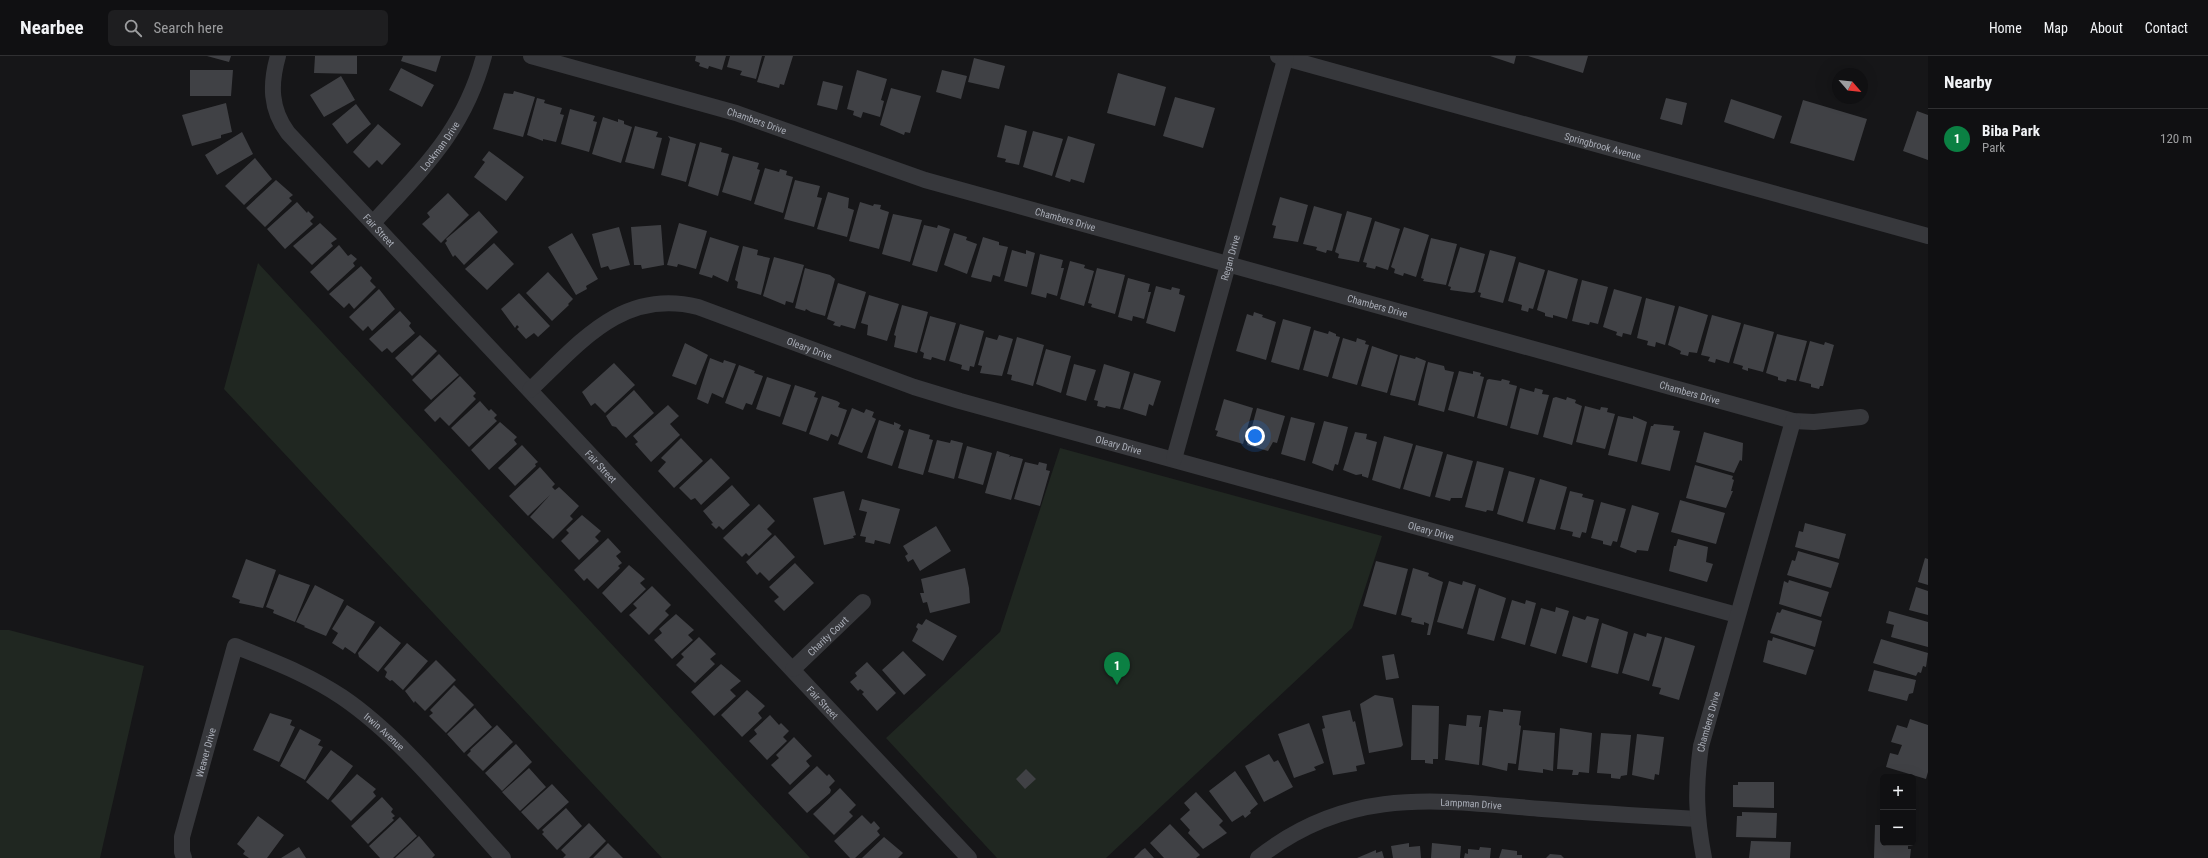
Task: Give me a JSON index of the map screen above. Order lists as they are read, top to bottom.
{
  "streets": {
    "street": [
      "Chambers Drive",
      "Lockman Drive",
      "Springbrook Avenue",
      "Fair Street",
      "Regan Drive",
      "Oleary Drive",
      "Charity Court",
      "Irwin Avenue",
      "Weaver Drive",
      "Lampman Drive"
    ]
  },
  "crossings": [
    ["Chambers Drive", "Regan Drive"],
    ["Chambers Drive", "Oleary Drive"],
    ["Chambers Drive", "Lampman Drive"],
    ["Lockman Drive", "Fair Street"],
    ["Springbrook Avenue", "Regan Drive"],
    ["Fair Street", "Oleary Drive"],
    ["Fair Street", "Charity Court"],
    ["Regan Drive", "Oleary Drive"],
    ["Irwin Avenue", "Weaver Drive"]
  ],
  "north": "bottom right",
  "page": {
    "header": "Nearbee",
    "search": "Search here",
    "nav": [
      "Home",
      "Map",
      "About",
      "Contact"
    ],
    "heading": "Nearby",
    "list": [
      {
        "mark": "1",
        "name": "Biba Park",
        "note": "Park",
        "value": "120 m"
      }
    ],
    "pins": "1",
    "map_buttons": ["+", "−"]
  }
}
